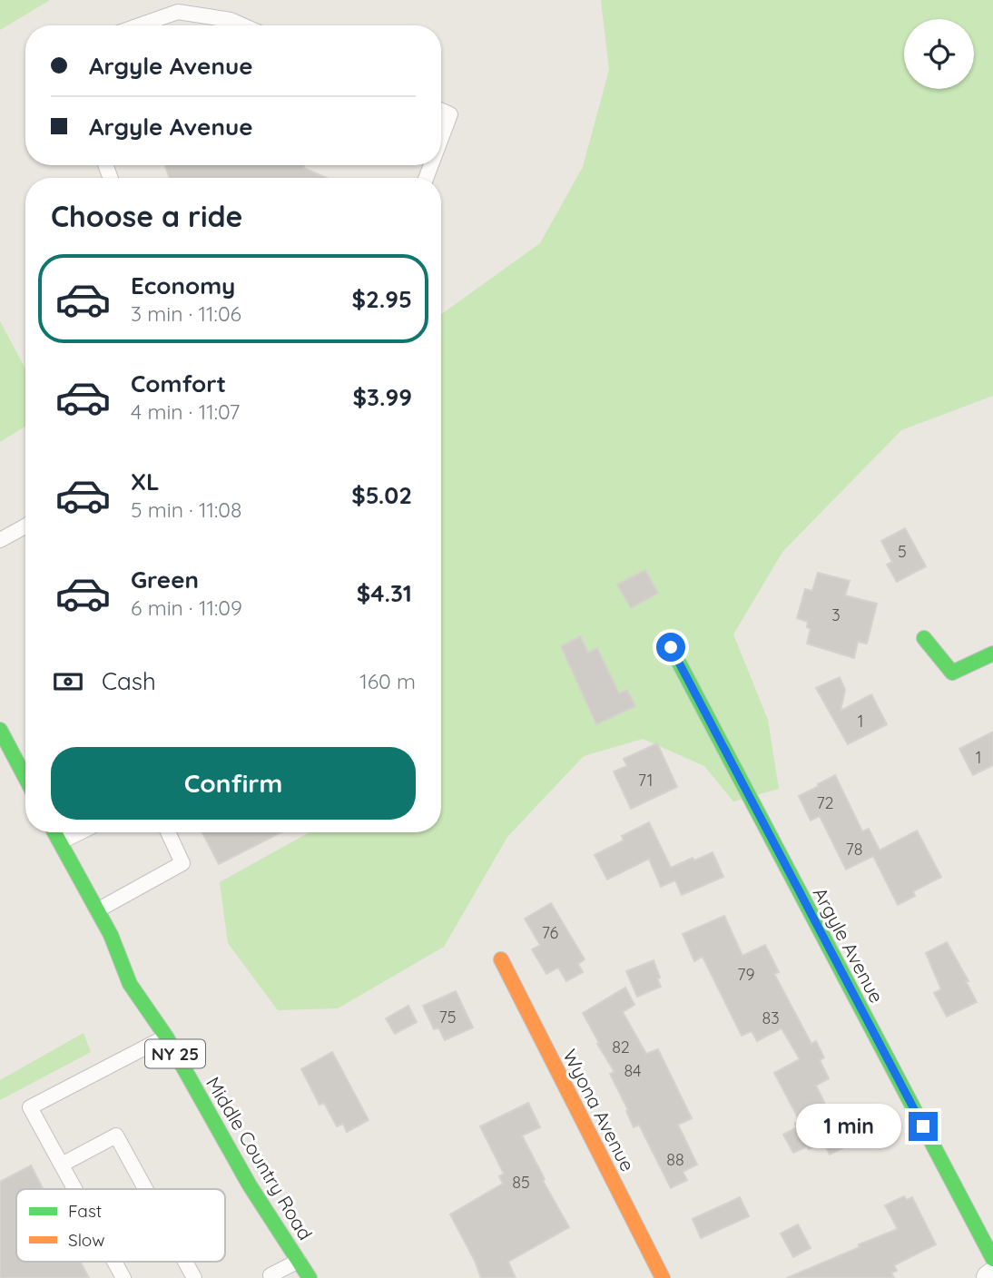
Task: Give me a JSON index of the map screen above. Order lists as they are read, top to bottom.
{
  "streets": {
    "street": [
      "Argyle Avenue",
      "NY 25",
      "Wyona Avenue",
      "Middle Country Road"
    ]
  },
  "house_numbers": [
    "5",
    "3",
    "1",
    "1",
    "71",
    "72",
    "78",
    "76",
    "79",
    "75",
    "83",
    "82",
    "84",
    "88",
    "85"
  ],
  "legend": ["Fast", "Slow"],
  "page": {
    "banner": ["Argyle Avenue", "Argyle Avenue"],
    "heading": "Choose a ride",
    "list": [
      {
        "name": "Economy",
        "note": "3 min · 11:06",
        "value": "$2.95"
      },
      {
        "name": "Comfort",
        "note": "4 min · 11:07",
        "value": "$3.99"
      },
      {
        "name": "XL",
        "note": "5 min · 11:08",
        "value": "$5.02"
      },
      {
        "name": "Green",
        "note": "6 min · 11:09",
        "value": "$4.31"
      }
    ],
    "pay": ["Cash", "160 m"],
    "buttons": "Confirm",
    "bubble": "1 min"
  }
}
